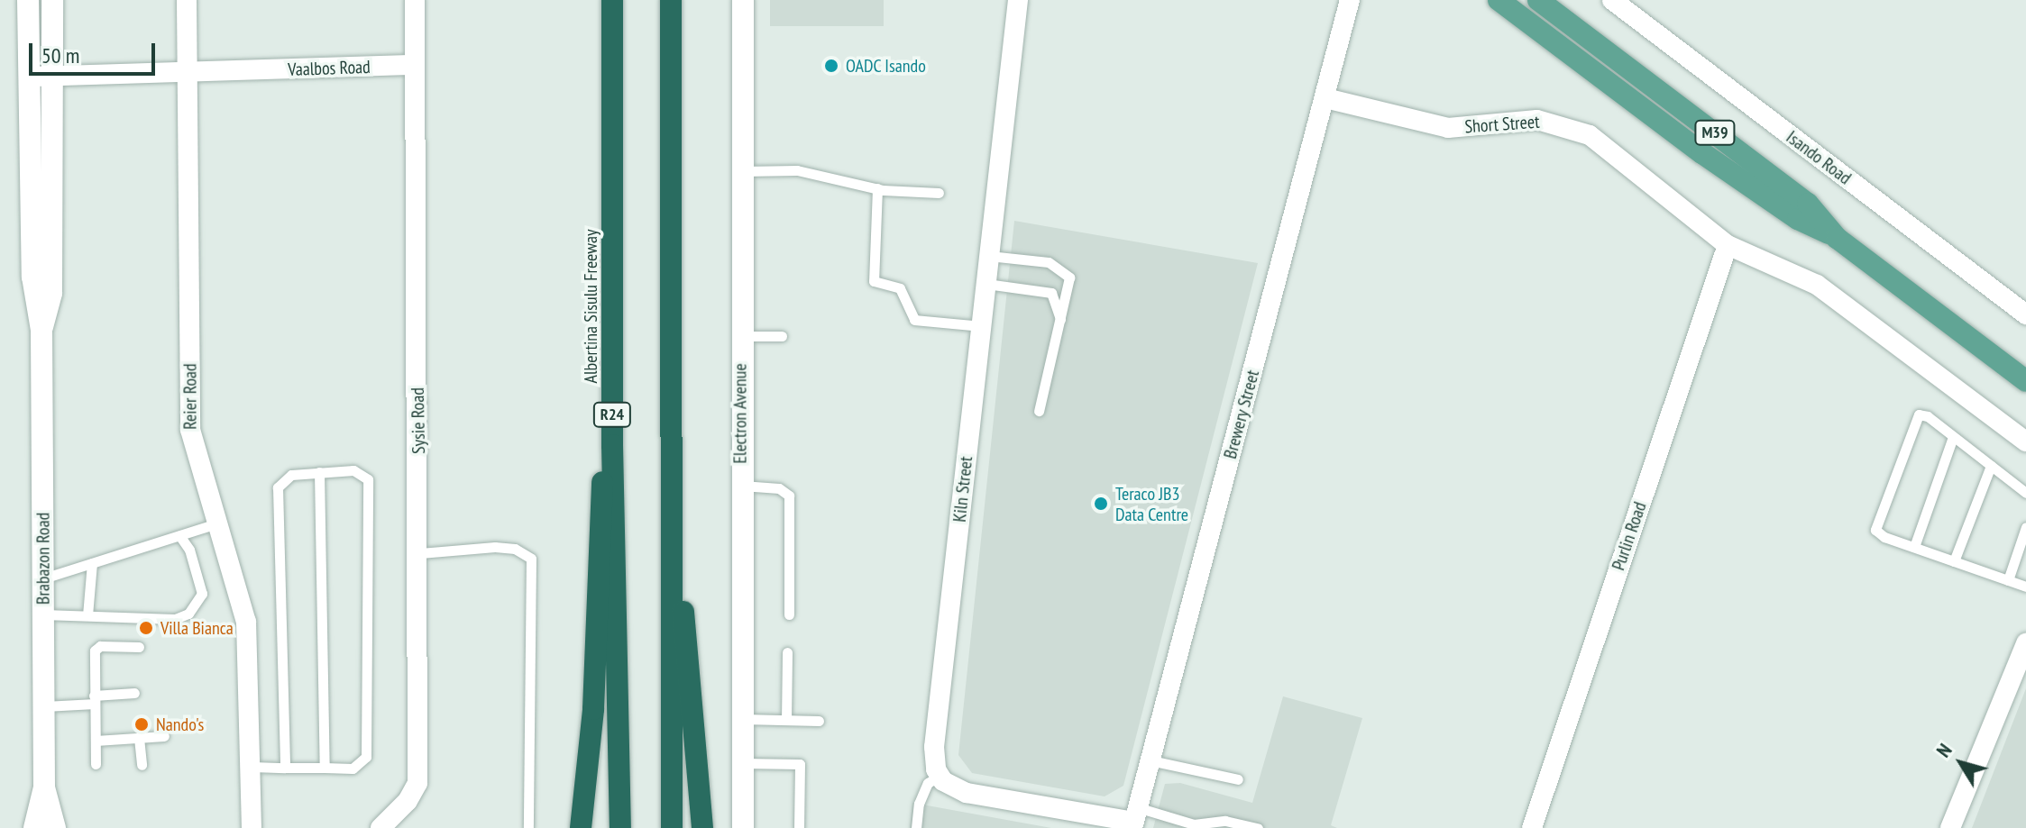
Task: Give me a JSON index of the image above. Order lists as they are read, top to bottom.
{
  "streets": {
    "highway": ["Albertina Sisulu Freeway", "R24"],
    "main road": ["M39", "Electron Avenue", "Brabazon Road"],
    "street": [
      "Vaalbos Road",
      "Short Street",
      "Isando Road",
      "Reier Road",
      "Brewery Street",
      "Sysie Road",
      "Kiln Street",
      "Purlin Road"
    ]
  },
  "crossings": [
    ["Vaalbos Road", "Reier Road"],
    ["Vaalbos Road", "Sysie Road"],
    ["Vaalbos Road", "Brabazon Road"],
    ["Short Street", "Brewery Street"],
    ["Short Street", "Purlin Road"]
  ],
  "places": [
    "OADC Isando",
    "Teraco JB3 Data Centre",
    "Villa Bianca",
    "Nando's"
  ],
  "scale_bar": "50 m",
  "north": "top left"
}
